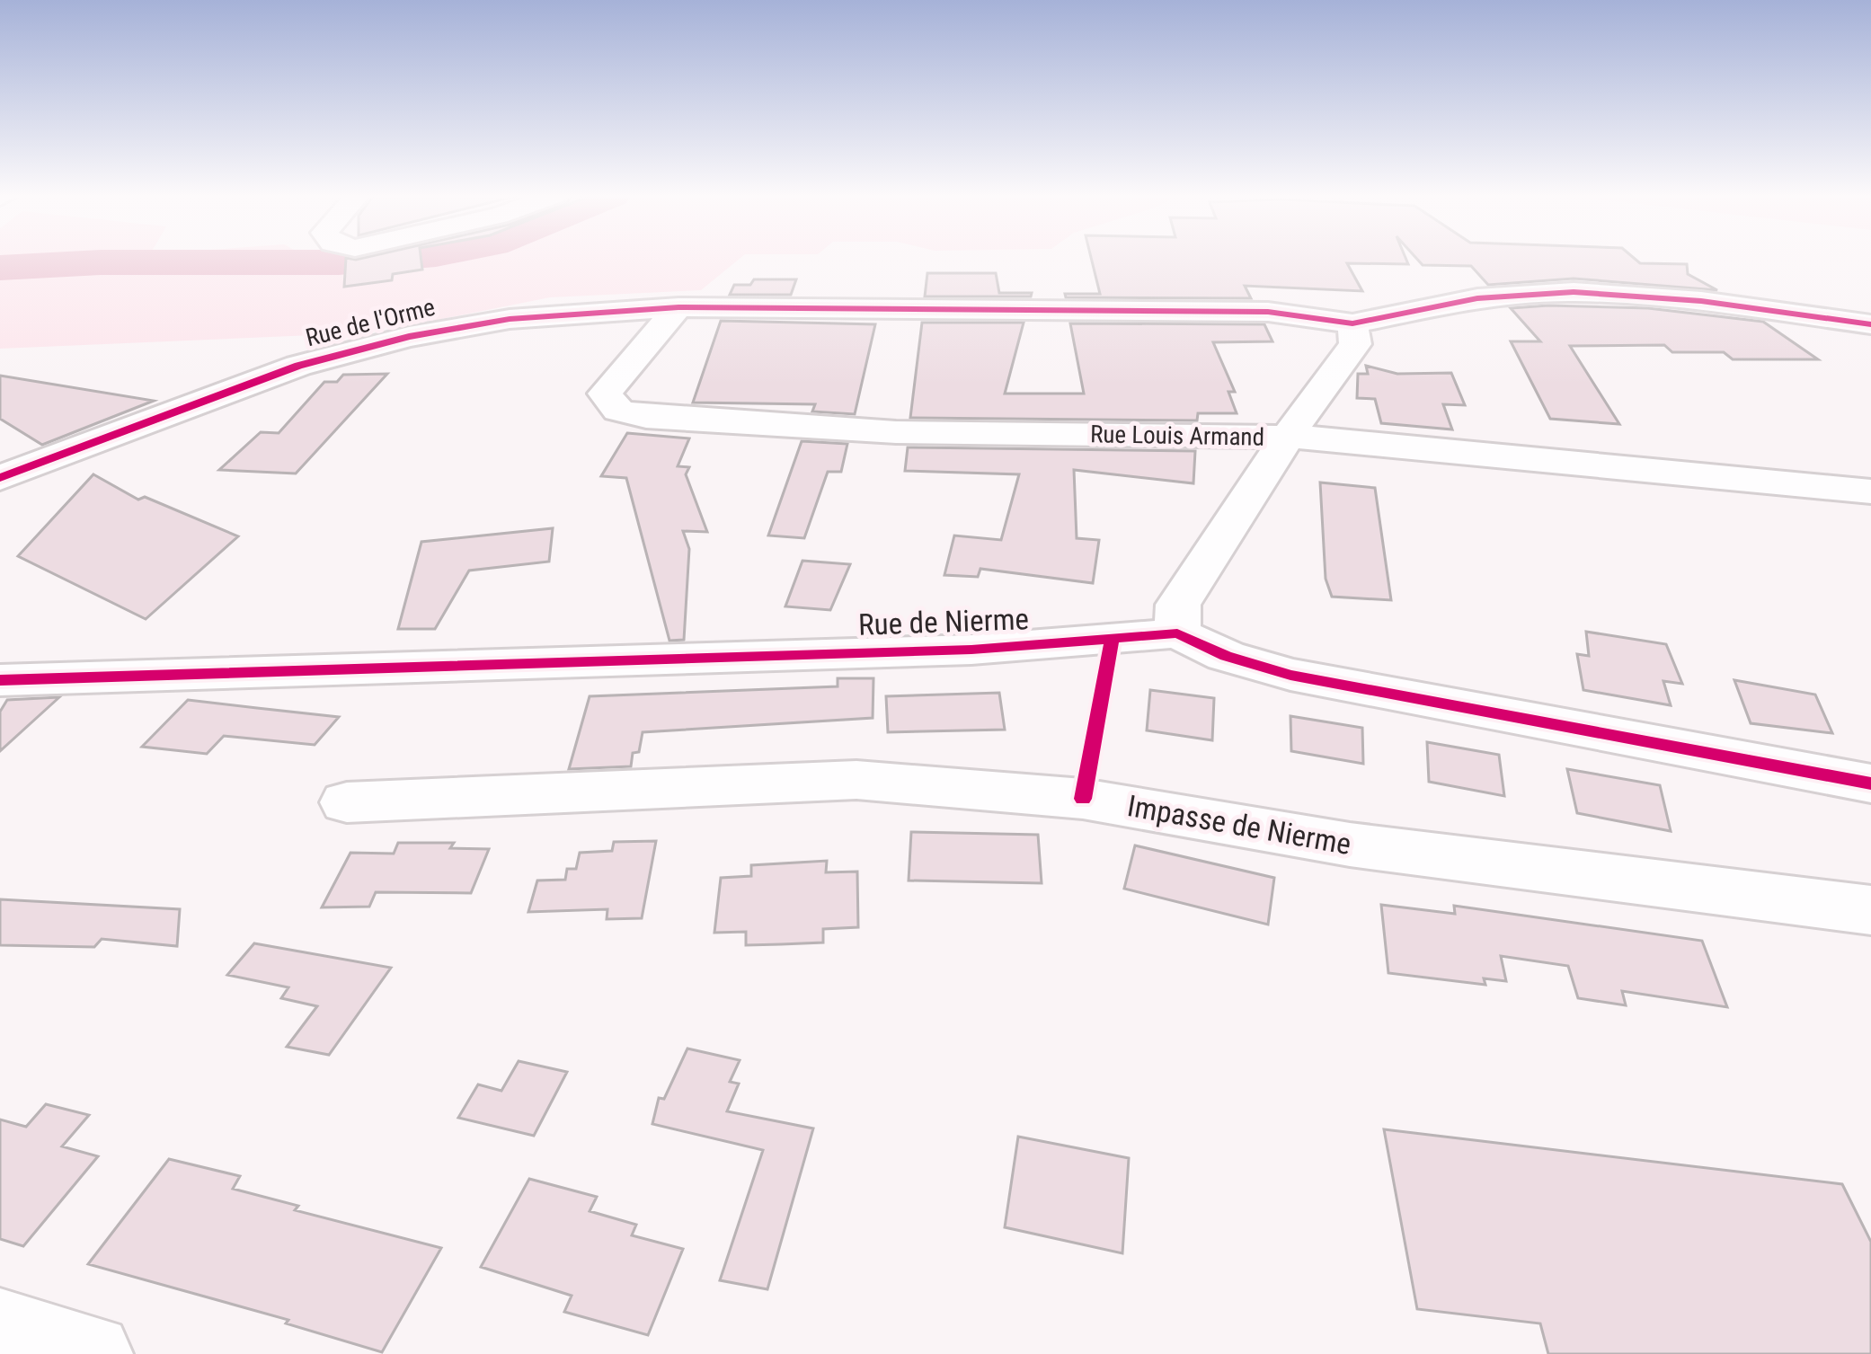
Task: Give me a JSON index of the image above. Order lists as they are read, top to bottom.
{
  "streets": {
    "street": [
      "Rue de l'Orme",
      "Rue Louis Armand",
      "Rue de Nierme",
      "Impasse de Nierme"
    ]
  },
  "crossings": [
    ["Rue de l'Orme", "Rue Louis Armand"]
  ]
}
